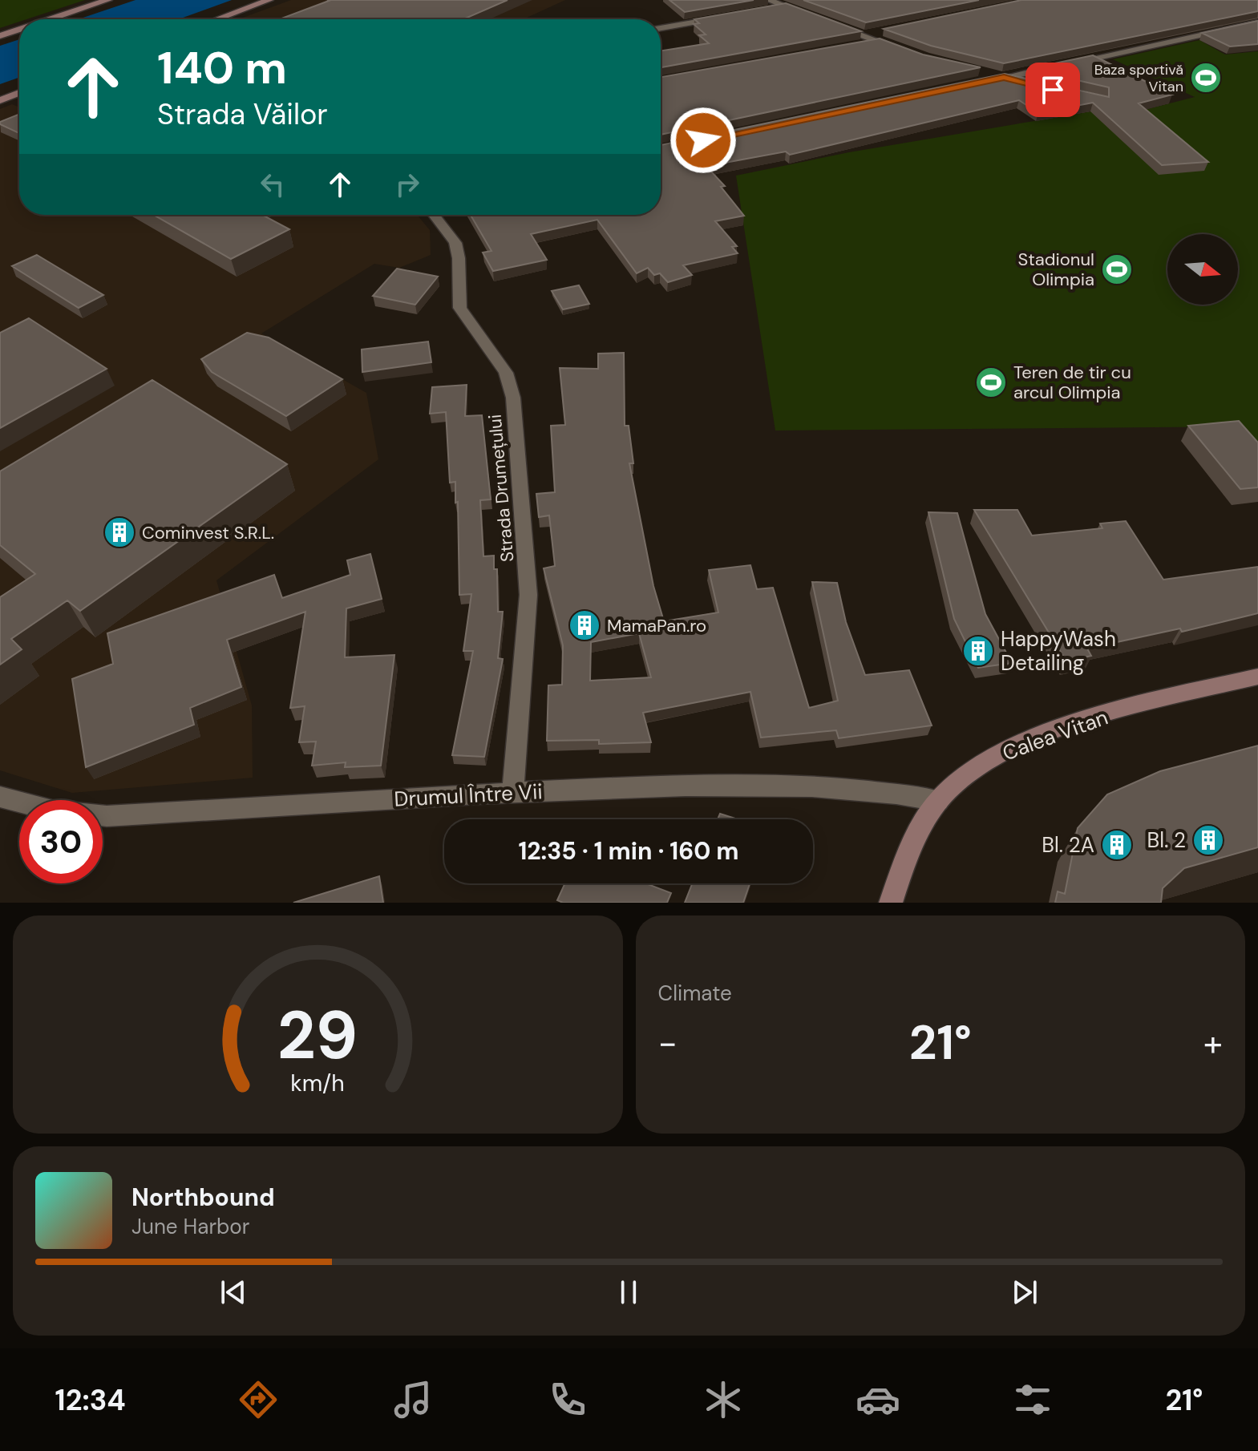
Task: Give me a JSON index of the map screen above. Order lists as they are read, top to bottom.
{
  "streets": {
    "main road": ["Calea Vitan"],
    "street": ["Strada Drumețului", "Drumul Între Vii"]
  },
  "crossings": [
    ["Strada Drumețului", "Drumul Între Vii"],
    ["Calea Vitan", "Drumul Între Vii"]
  ],
  "places": {
    "sports": ["Baza sportivă Vitan", "Stadionul Olimpia", "Teren de tir cu arcul Olimpia"],
    "building": [
      "Cominvest S.R.L.",
      "MamaPan.ro",
      "HappyWash Detailing",
      "Bl. 2",
      "Bl. 2A"
    ]
  },
  "north": "right",
  "page": {
    "turn": ["140 m", "Strada Văilor"],
    "limit": "30",
    "trip": "12:35 · 1 min · 160 m",
    "tile": "Climate",
    "heat": ["−", "21°", "+"],
    "song": ["Northbound", "June Harbor"],
    "tabs": ["12:34", "21°"],
    "gauge": ["29", "km/h"]
  }
}
